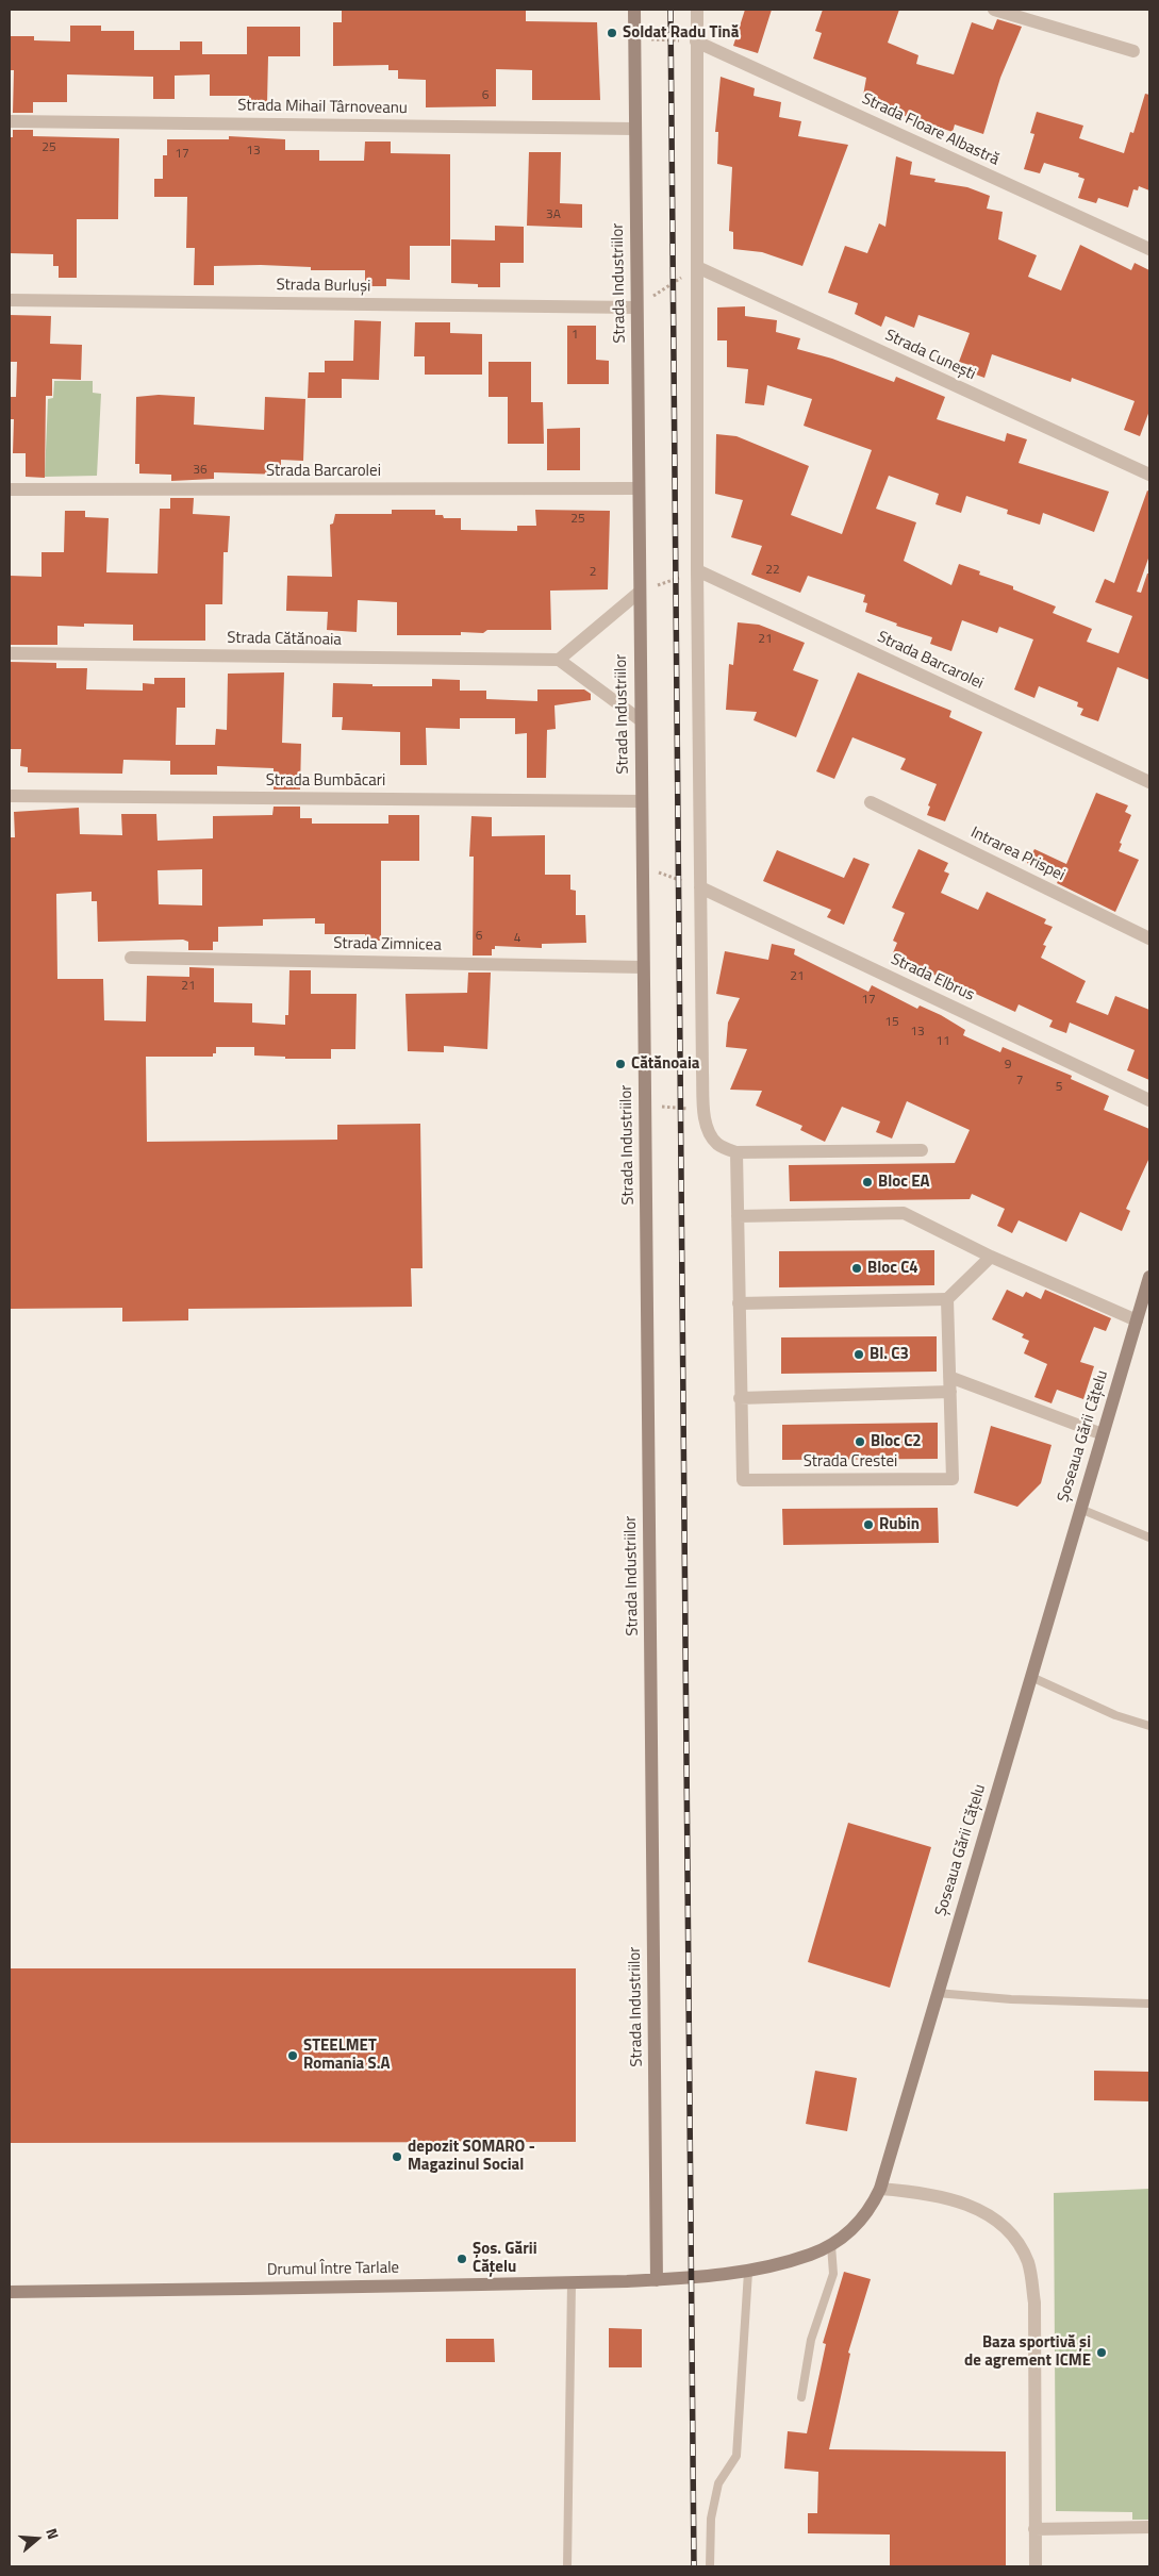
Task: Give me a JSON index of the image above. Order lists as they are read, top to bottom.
{
  "streets": {
    "main road": ["Strada Industriilor", "Șoseaua Gării Cățelu", "Drumul Între Tarlale"],
    "street": [
      "Strada Mihail Târnoveanu",
      "Strada Floare Albastră",
      "Strada Burluși",
      "Strada Cunești",
      "Strada Barcarolei",
      "Strada Cătănoaia",
      "Strada Bumbăcari",
      "Intrarea Prispei",
      "Strada Zimnicea",
      "Strada Elbrus",
      "Strada Crestei"
    ]
  },
  "crossings": [
    ["Strada Mihail Târnoveanu", "Strada Industriilor"],
    ["Strada Industriilor", "Strada Burluși"],
    ["Strada Industriilor", "Strada Barcarolei"],
    ["Strada Industriilor", "Strada Bumbăcari"],
    ["Strada Industriilor", "Strada Zimnicea"],
    ["Strada Industriilor", "Șoseaua Gării Cățelu"],
    ["Strada Industriilor", "Drumul Între Tarlale"],
    ["Șoseaua Gării Cățelu", "Drumul Între Tarlale"]
  ],
  "places": [
    "Soldat Radu Tină",
    "Cătănoaia",
    "Bloc EA",
    "Bloc C4",
    "Bl. C3",
    "Bloc C2",
    "Rubin",
    "STEELMET Romania S.A",
    "depozit SOMARO - Magazinul Social",
    "Șos. Gării Cățelu",
    "Baza sportivă și de agrement ICME"
  ],
  "house_numbers": [
    "6",
    "25",
    "13",
    "17",
    "3A",
    "1",
    "36",
    "25",
    "22",
    "2",
    "21",
    "6",
    "4",
    "21",
    "21",
    "17",
    "15",
    "13",
    "11",
    "9",
    "7",
    "5"
  ],
  "north": "right"
}
